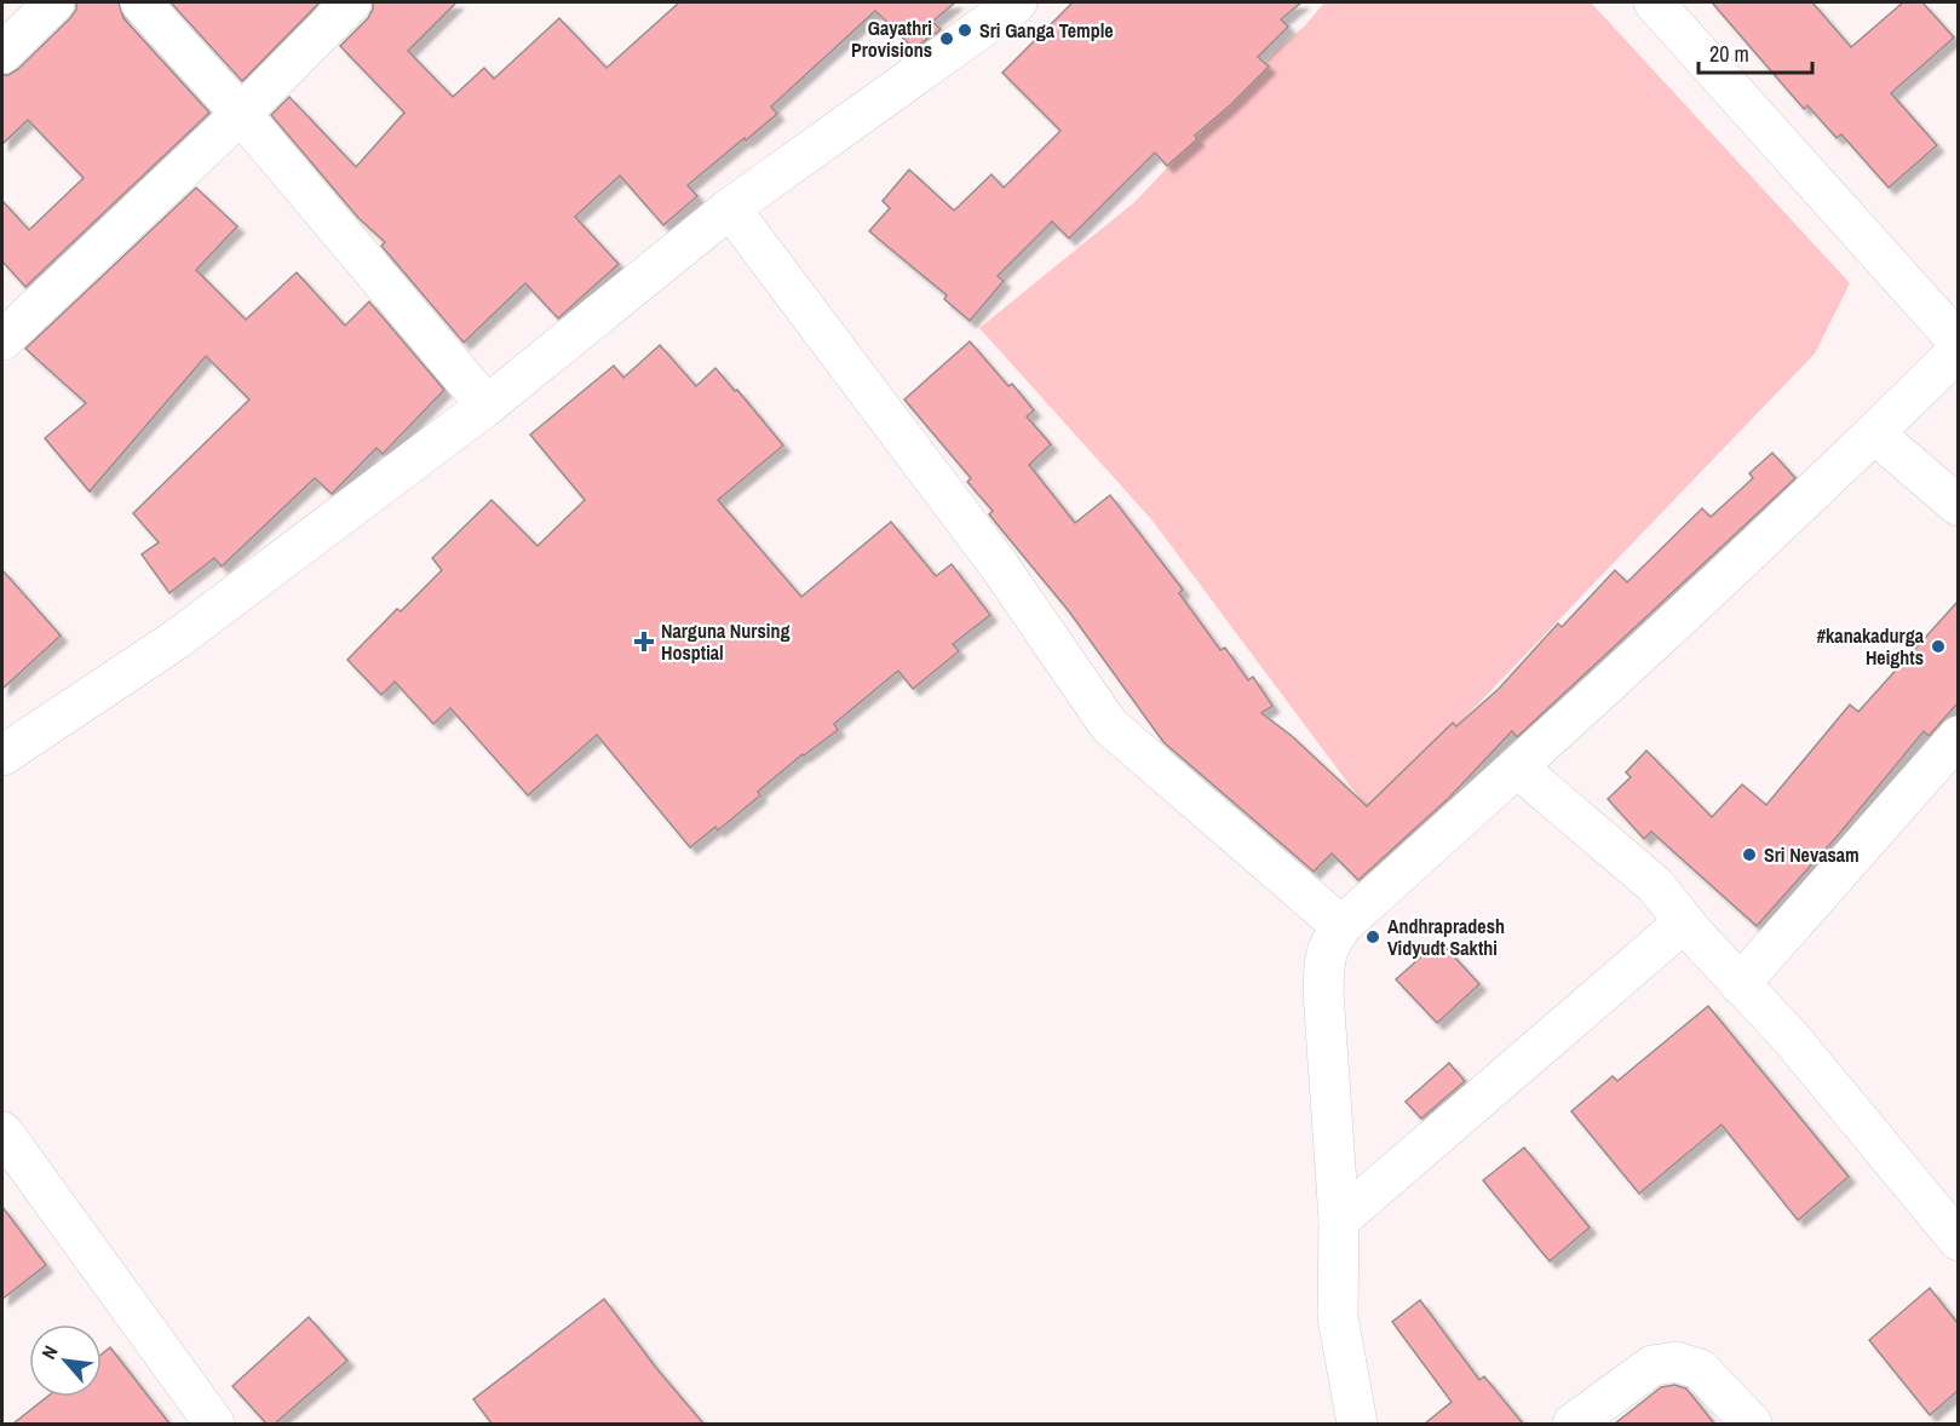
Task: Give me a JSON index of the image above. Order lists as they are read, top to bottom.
{
  "places": {
    "other": [
      "Sri Ganga Temple",
      "Gayathri Provisions",
      "#kanakadurga Heights",
      "Sri Nevasam",
      "Andhrapradesh Vidyudt Sakthi"
    ],
    "health": ["Narguna Nursing Hosptial"]
  },
  "scale_bar": "20 m",
  "north": "top left"
}
